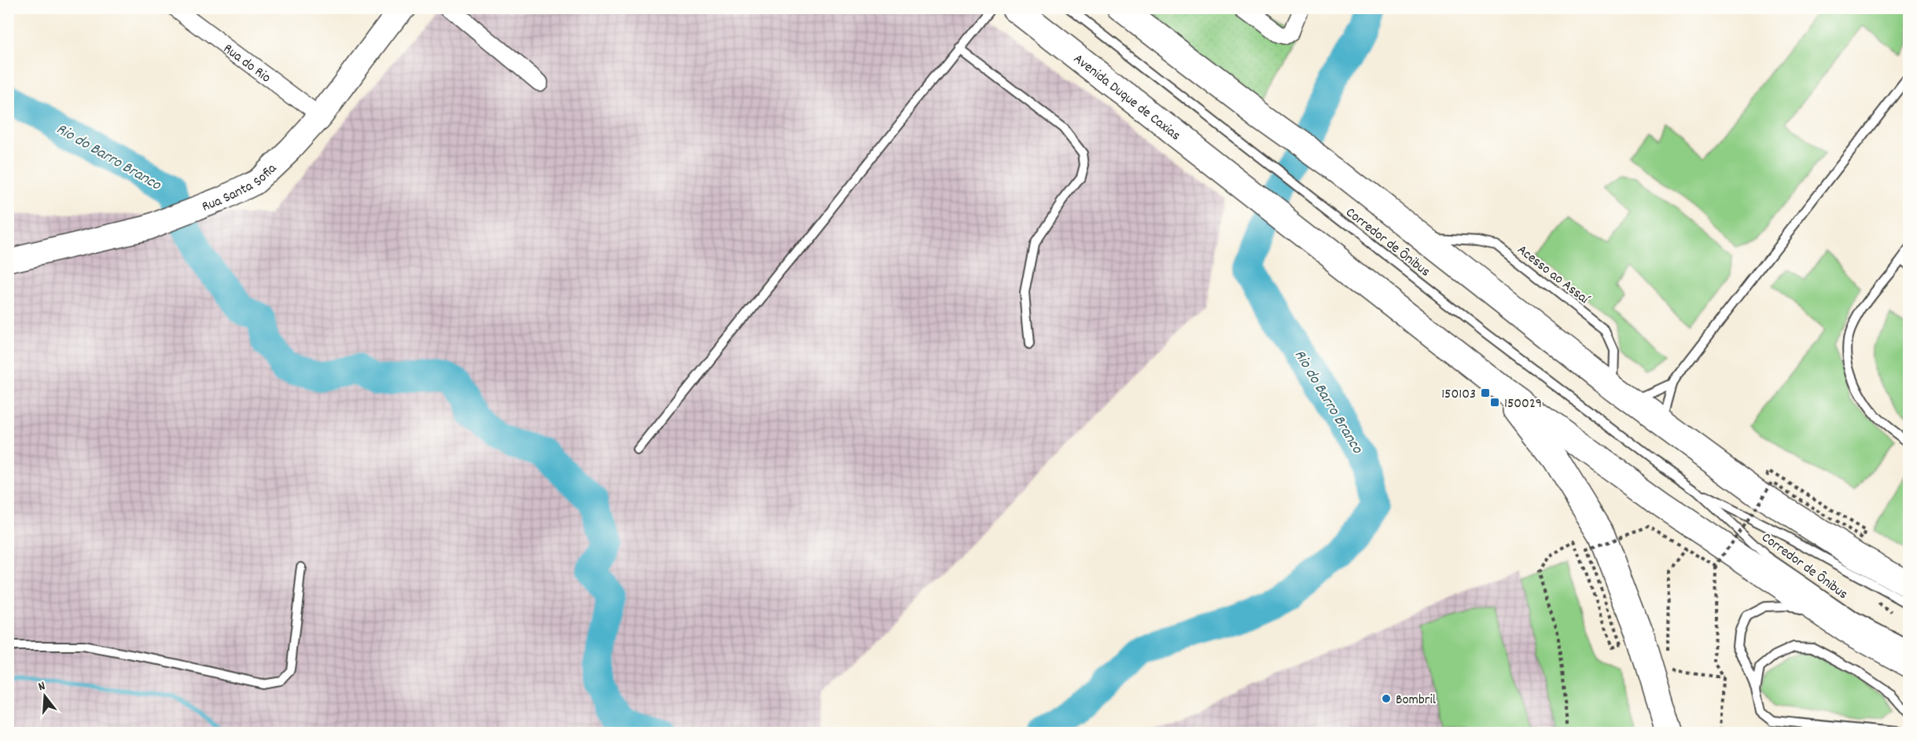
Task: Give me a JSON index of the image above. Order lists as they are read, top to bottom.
{
  "streets": {
    "highway": ["Avenida Duque de Caxias"],
    "street": ["Rua do Rio", "Rua Santa Sofia"],
    "lane": ["Corredor de Ônibus", "Acesso ao Assaí"]
  },
  "crossings": [
    ["Rua do Rio", "Rua Santa Sofia"]
  ],
  "water": ["Rio do Barro Branco"],
  "places": {
    "transit": ["150103", "150029"],
    "other": ["Bombril"]
  },
  "north": "top"
}
